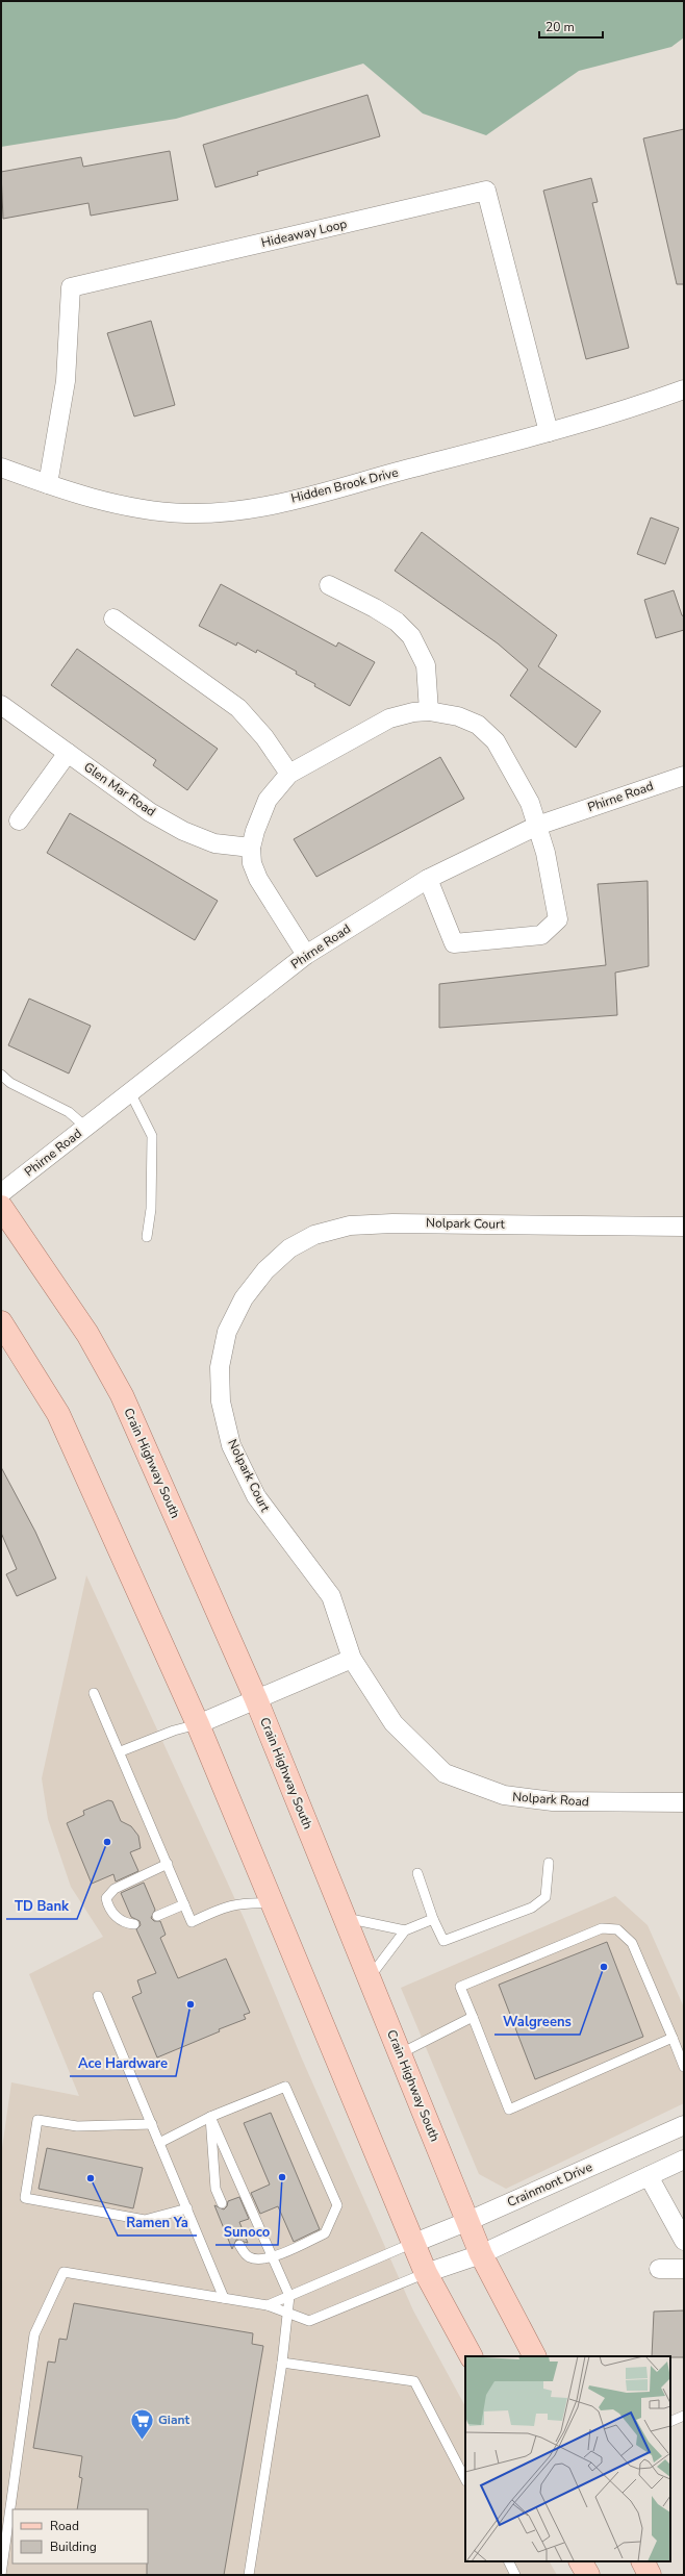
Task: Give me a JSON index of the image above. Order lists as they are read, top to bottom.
{
  "streets": {
    "main road": ["Crain Highway South"],
    "street": [
      "Hideaway Loop",
      "Hidden Brook Drive",
      "Glen Mar Road",
      "Phirne Road",
      "Nolpark Court",
      "Nolpark Road",
      "Crainmont Drive"
    ]
  },
  "crossings": [
    ["Hideaway Loop", "Hidden Brook Drive"],
    ["Nolpark Court", "Nolpark Road"],
    ["Crain Highway South", "Crainmont Drive"]
  ],
  "places": {
    "other": [
      "TD Bank",
      "Walgreens",
      "Ace Hardware",
      "Sunoco",
      "Ramen Ya"
    ],
    "supermarket": ["Giant"]
  },
  "legend": ["Road", "Building"],
  "scale_bar": "20 m"
}
